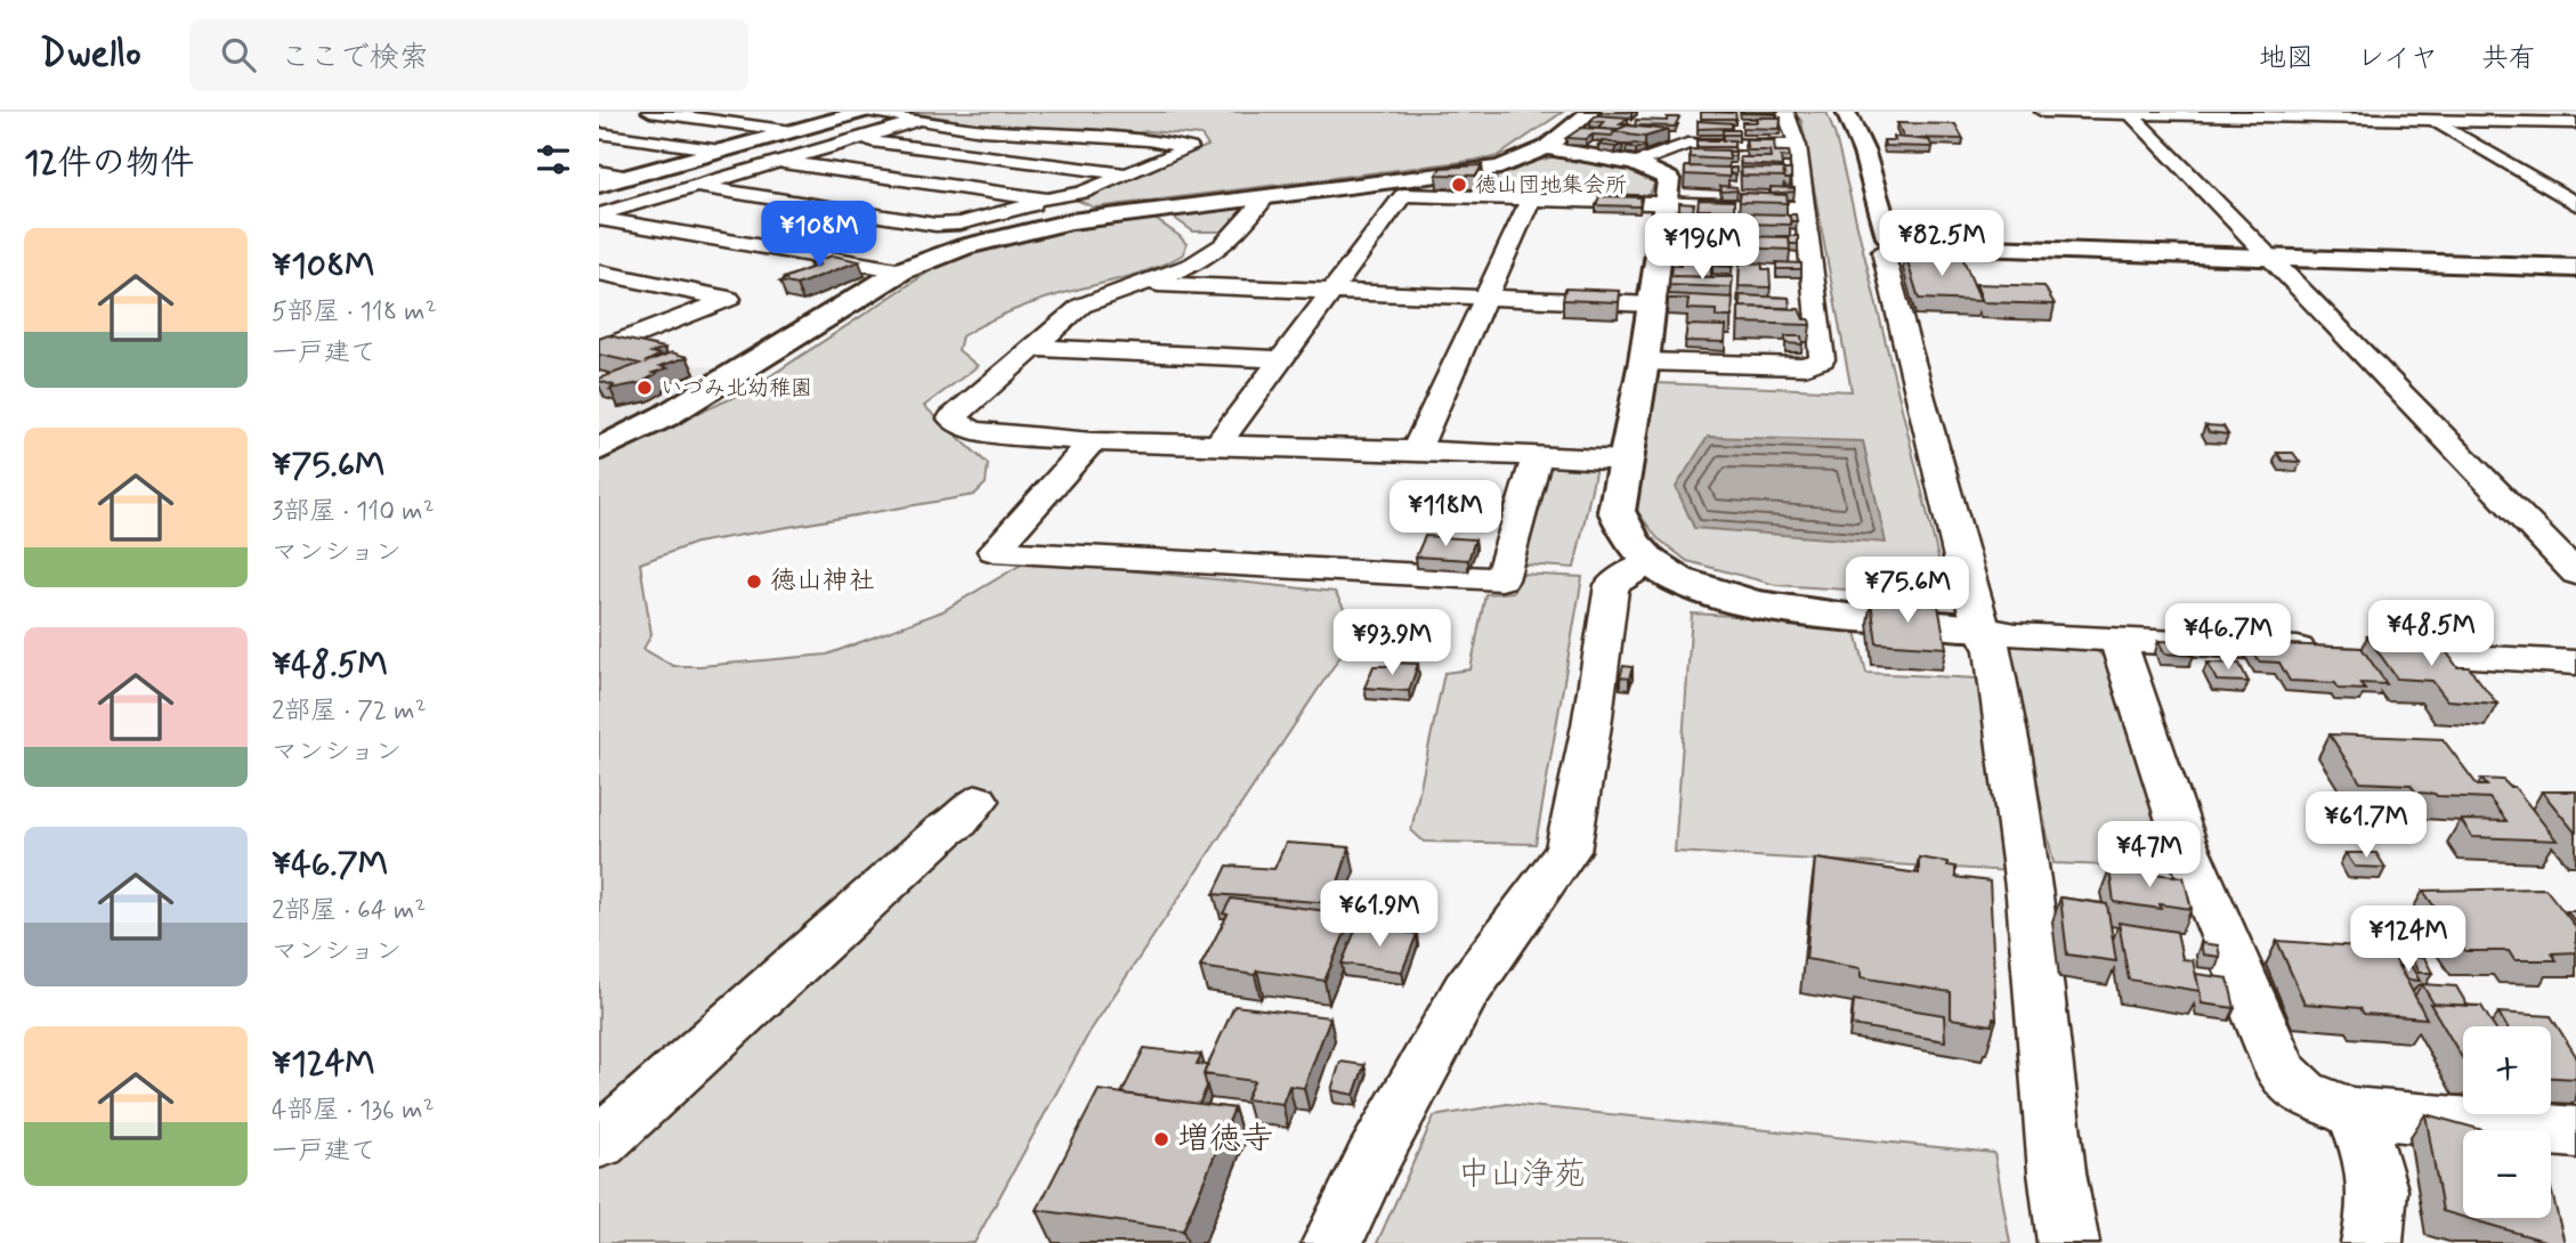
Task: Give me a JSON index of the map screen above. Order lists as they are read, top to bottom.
{
  "parks": ["中山浄苑"],
  "places": [
    "徳山団地集会所",
    "いづみ北幼稚園",
    "徳山神社",
    "増徳寺"
  ],
  "page": {
    "header": "Dwello",
    "search": "ここで検索",
    "nav": ["地図", "レイヤ", "共有"],
    "heading": "12件の物件",
    "price": [
      "¥108M",
      "¥82.5M",
      "¥196M",
      "¥118M",
      "¥75.6M",
      "¥48.5M",
      "¥46.7M",
      "¥93.9M",
      "¥61.7M",
      "¥47M",
      "¥61.9M",
      "¥124M"
    ],
    "list": [
      {
        "name": "¥108M",
        "note": "5部屋 · 118 m² · 一戸建て"
      },
      {
        "name": "¥75.6M",
        "note": "3部屋 · 110 m² · マンション"
      },
      {
        "name": "¥48.5M",
        "note": "2部屋 · 72 m² · マンション"
      },
      {
        "name": "¥46.7M",
        "note": "2部屋 · 64 m² · マンション"
      },
      {
        "name": "¥124M",
        "note": "4部屋 · 136 m² · 一戸建て"
      }
    ],
    "map_buttons": ["+", "−"]
  }
}
